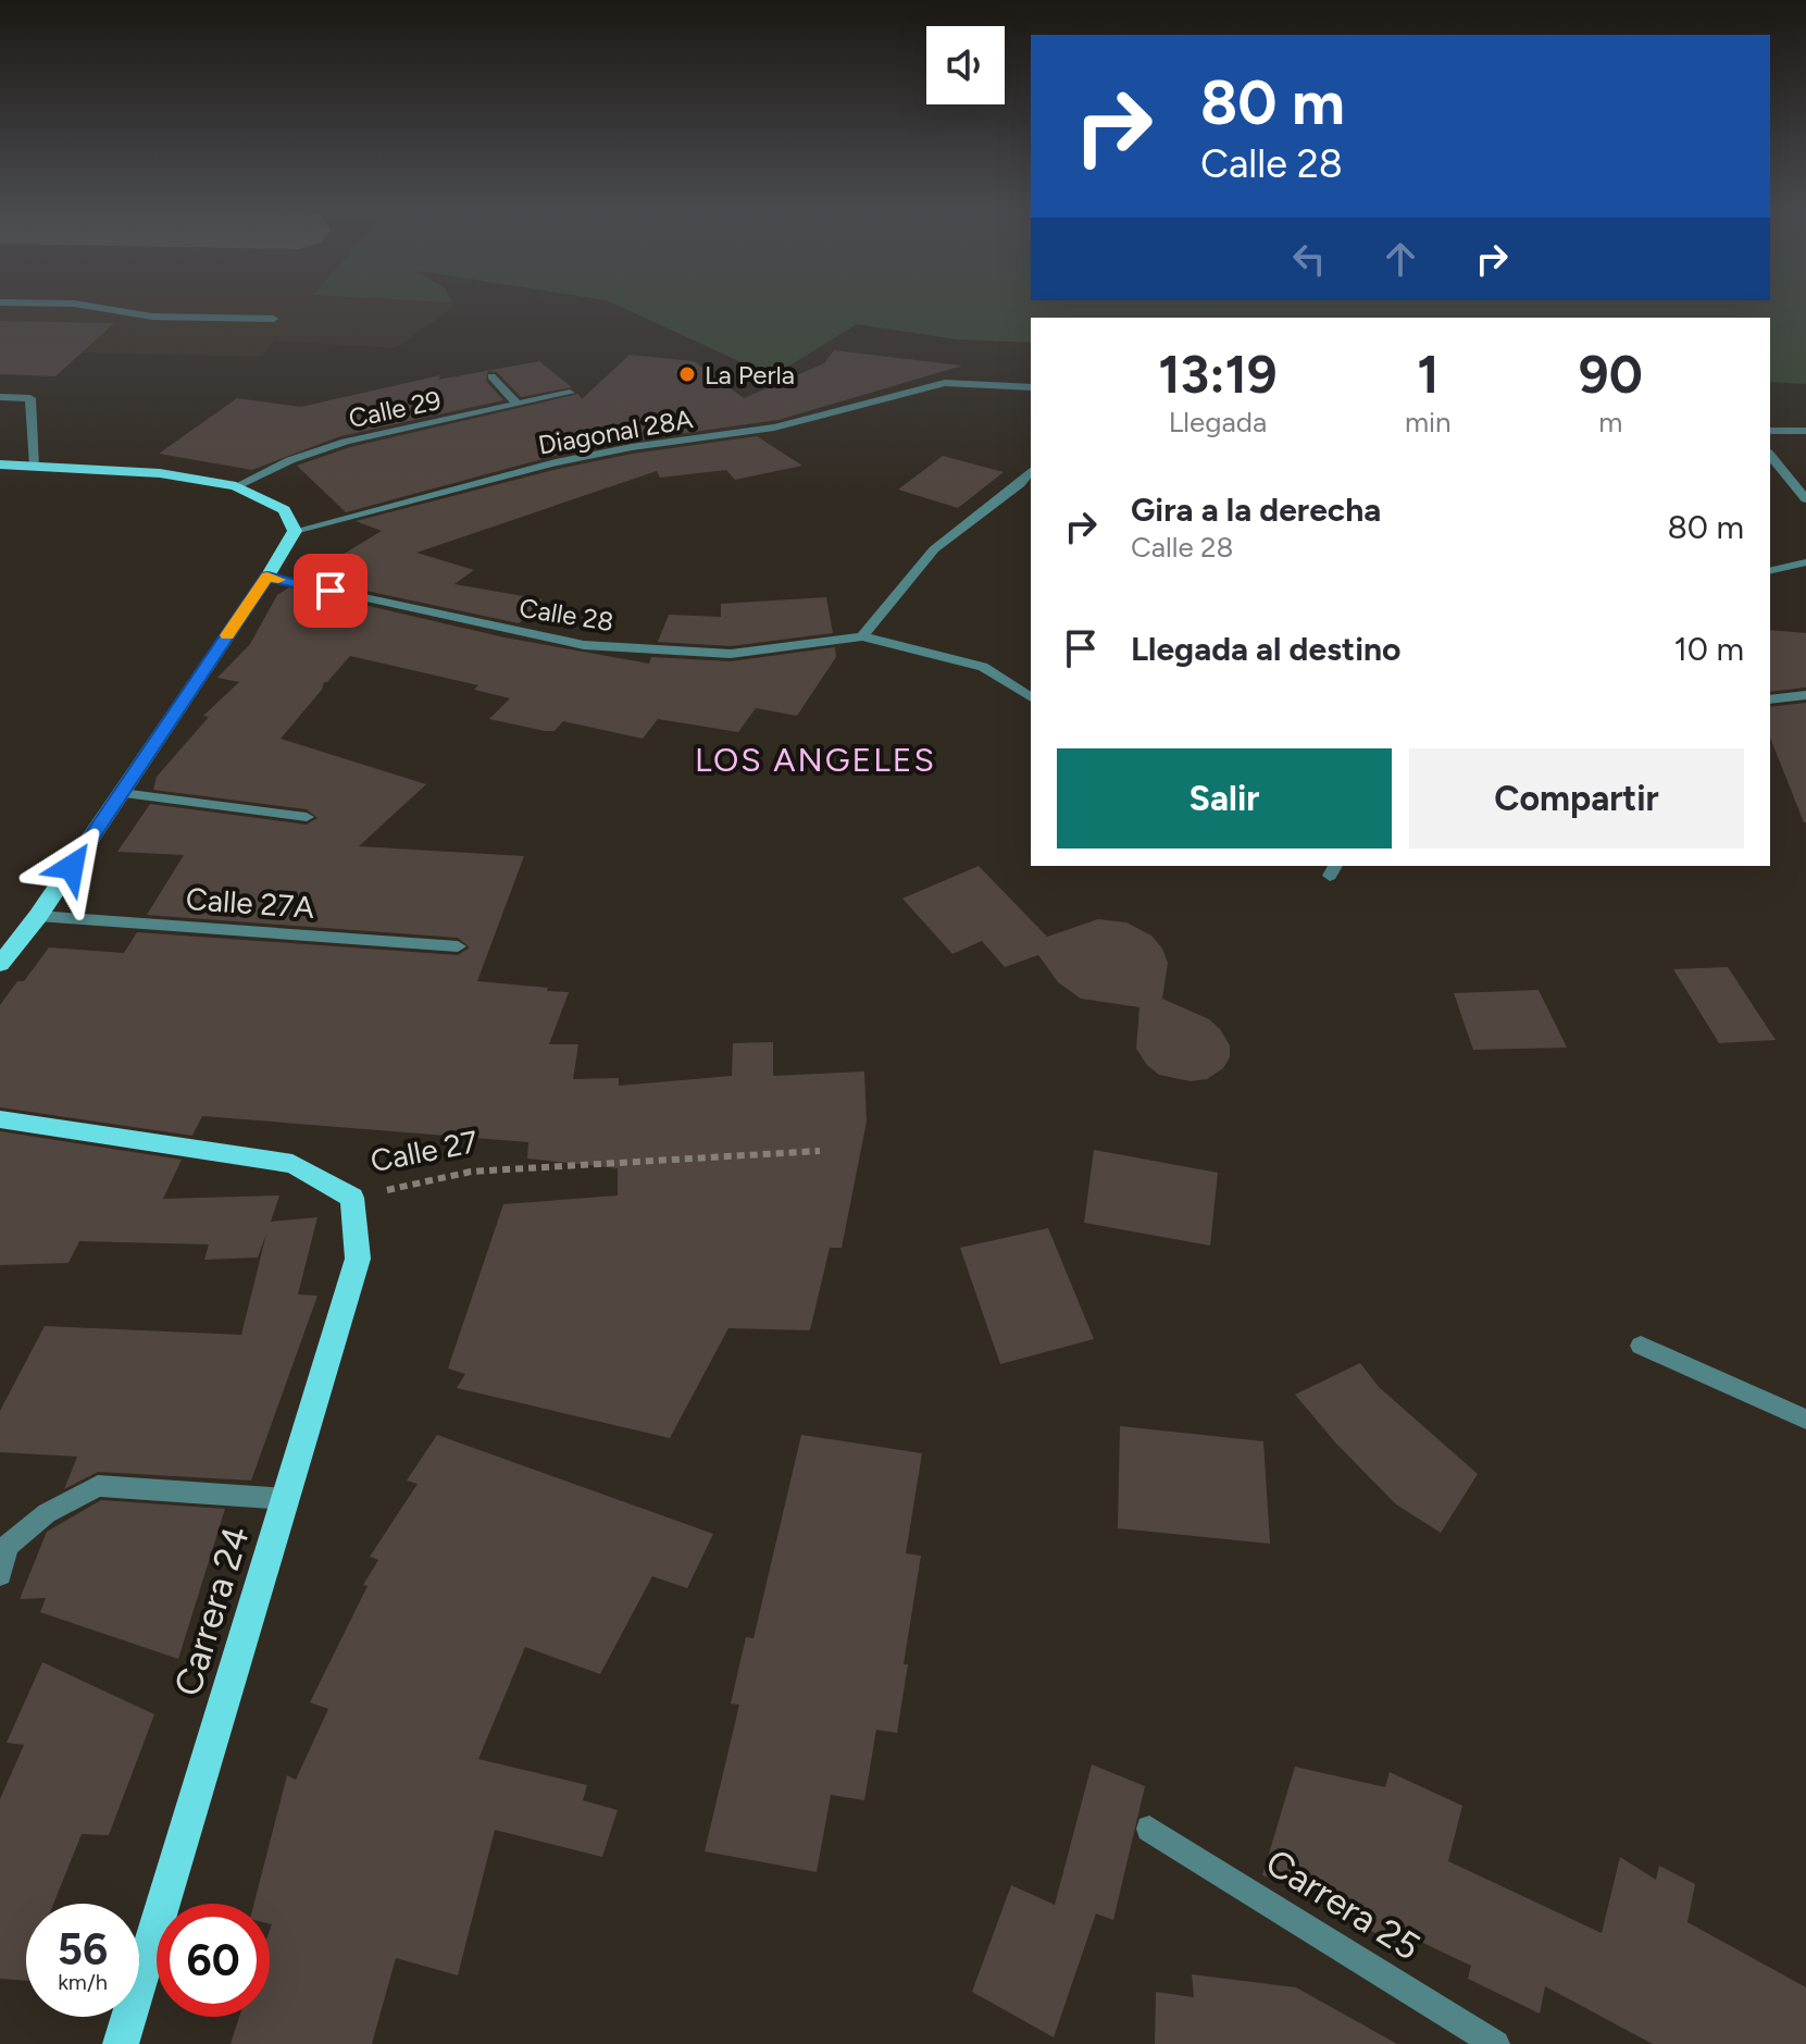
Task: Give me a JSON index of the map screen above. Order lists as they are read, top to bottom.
{
  "streets": {
    "main road": ["Calle 27", "Carrera 24"],
    "street": [
      "Calle 29",
      "Diagonal 28A",
      "Calle 28",
      "Calle 27A",
      "Carrera 25"
    ]
  },
  "crossings": [
    ["Calle 27", "Carrera 24"]
  ],
  "districts": ["LOS ANGELES"],
  "places": ["La Perla"],
  "page": {
    "turn": ["80 m", "Calle 28"],
    "eta": [
      "13:19",
      "Llegada",
      "1",
      "min",
      "90",
      "m"
    ],
    "list": [
      {
        "name": "Gira a la derecha",
        "note": "Calle 28",
        "value": "80 m"
      },
      {
        "name": "Llegada al destino",
        "value": "10 m"
      }
    ],
    "buttons": ["Salir", "Compartir"],
    "speed": "56 km/h",
    "limit": "60"
  }
}
